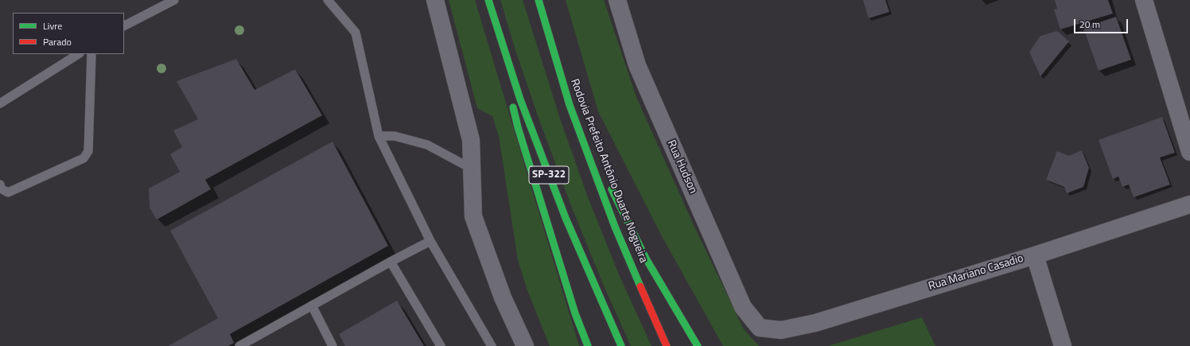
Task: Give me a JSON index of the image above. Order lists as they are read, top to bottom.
{
  "streets": {
    "highway": ["Rodovia Prefeito Antônio Duarte Nogueira", "SP-322"],
    "street": ["Rua Hudson", "Rua Mariano Casadio"]
  },
  "crossings": [
    ["Rua Hudson", "Rua Mariano Casadio"]
  ],
  "legend": ["Livre", "Parado"],
  "scale_bar": "20 m"
}
